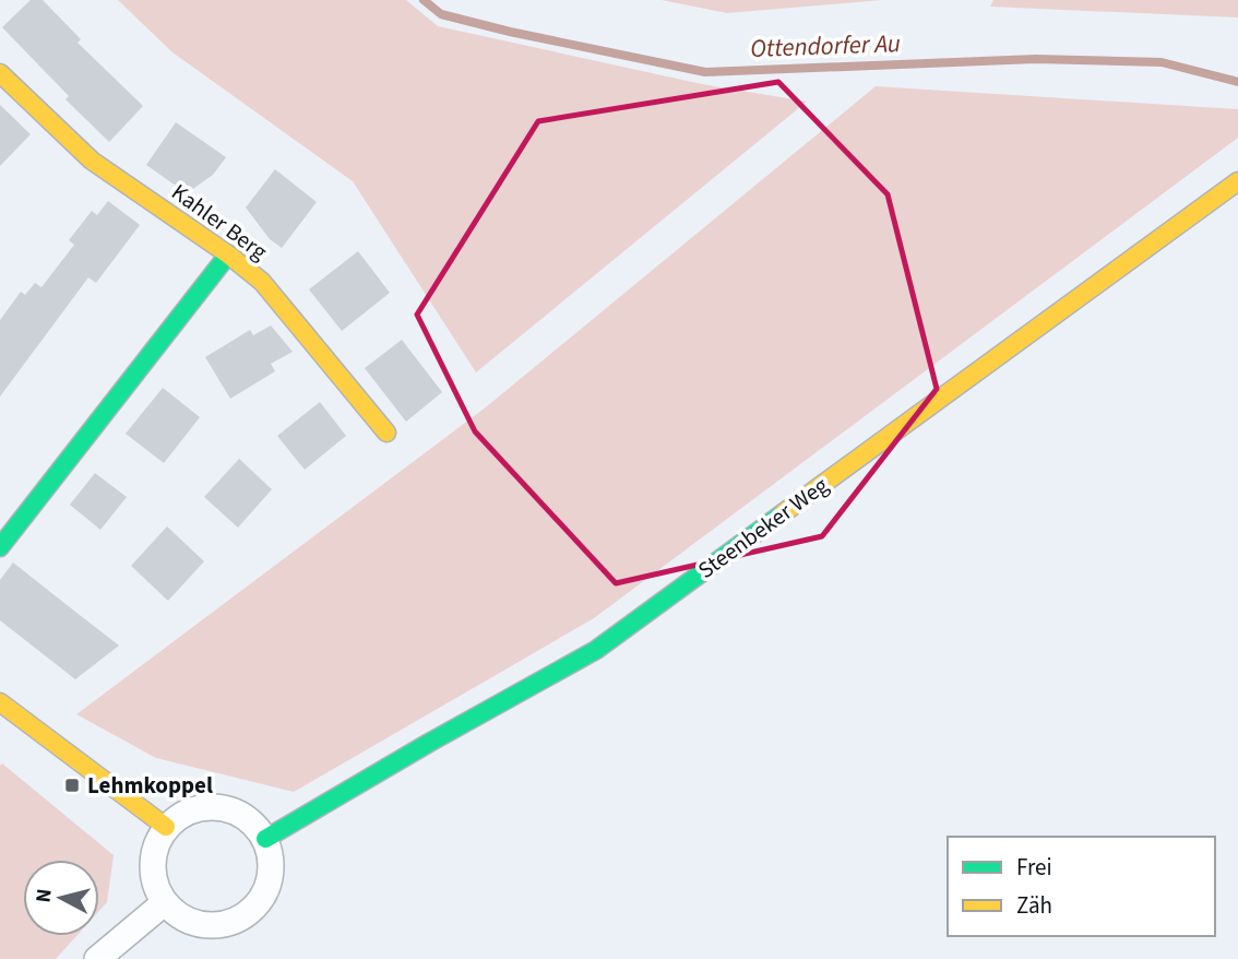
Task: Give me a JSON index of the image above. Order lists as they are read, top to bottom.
{
  "streets": {
    "street": ["Kahler Berg", "Steenbeker Weg"]
  },
  "water": ["Ottendorfer Au"],
  "places": {
    "transit": ["Lehmkoppel"]
  },
  "legend": ["Frei", "Zäh"],
  "north": "left"
}
